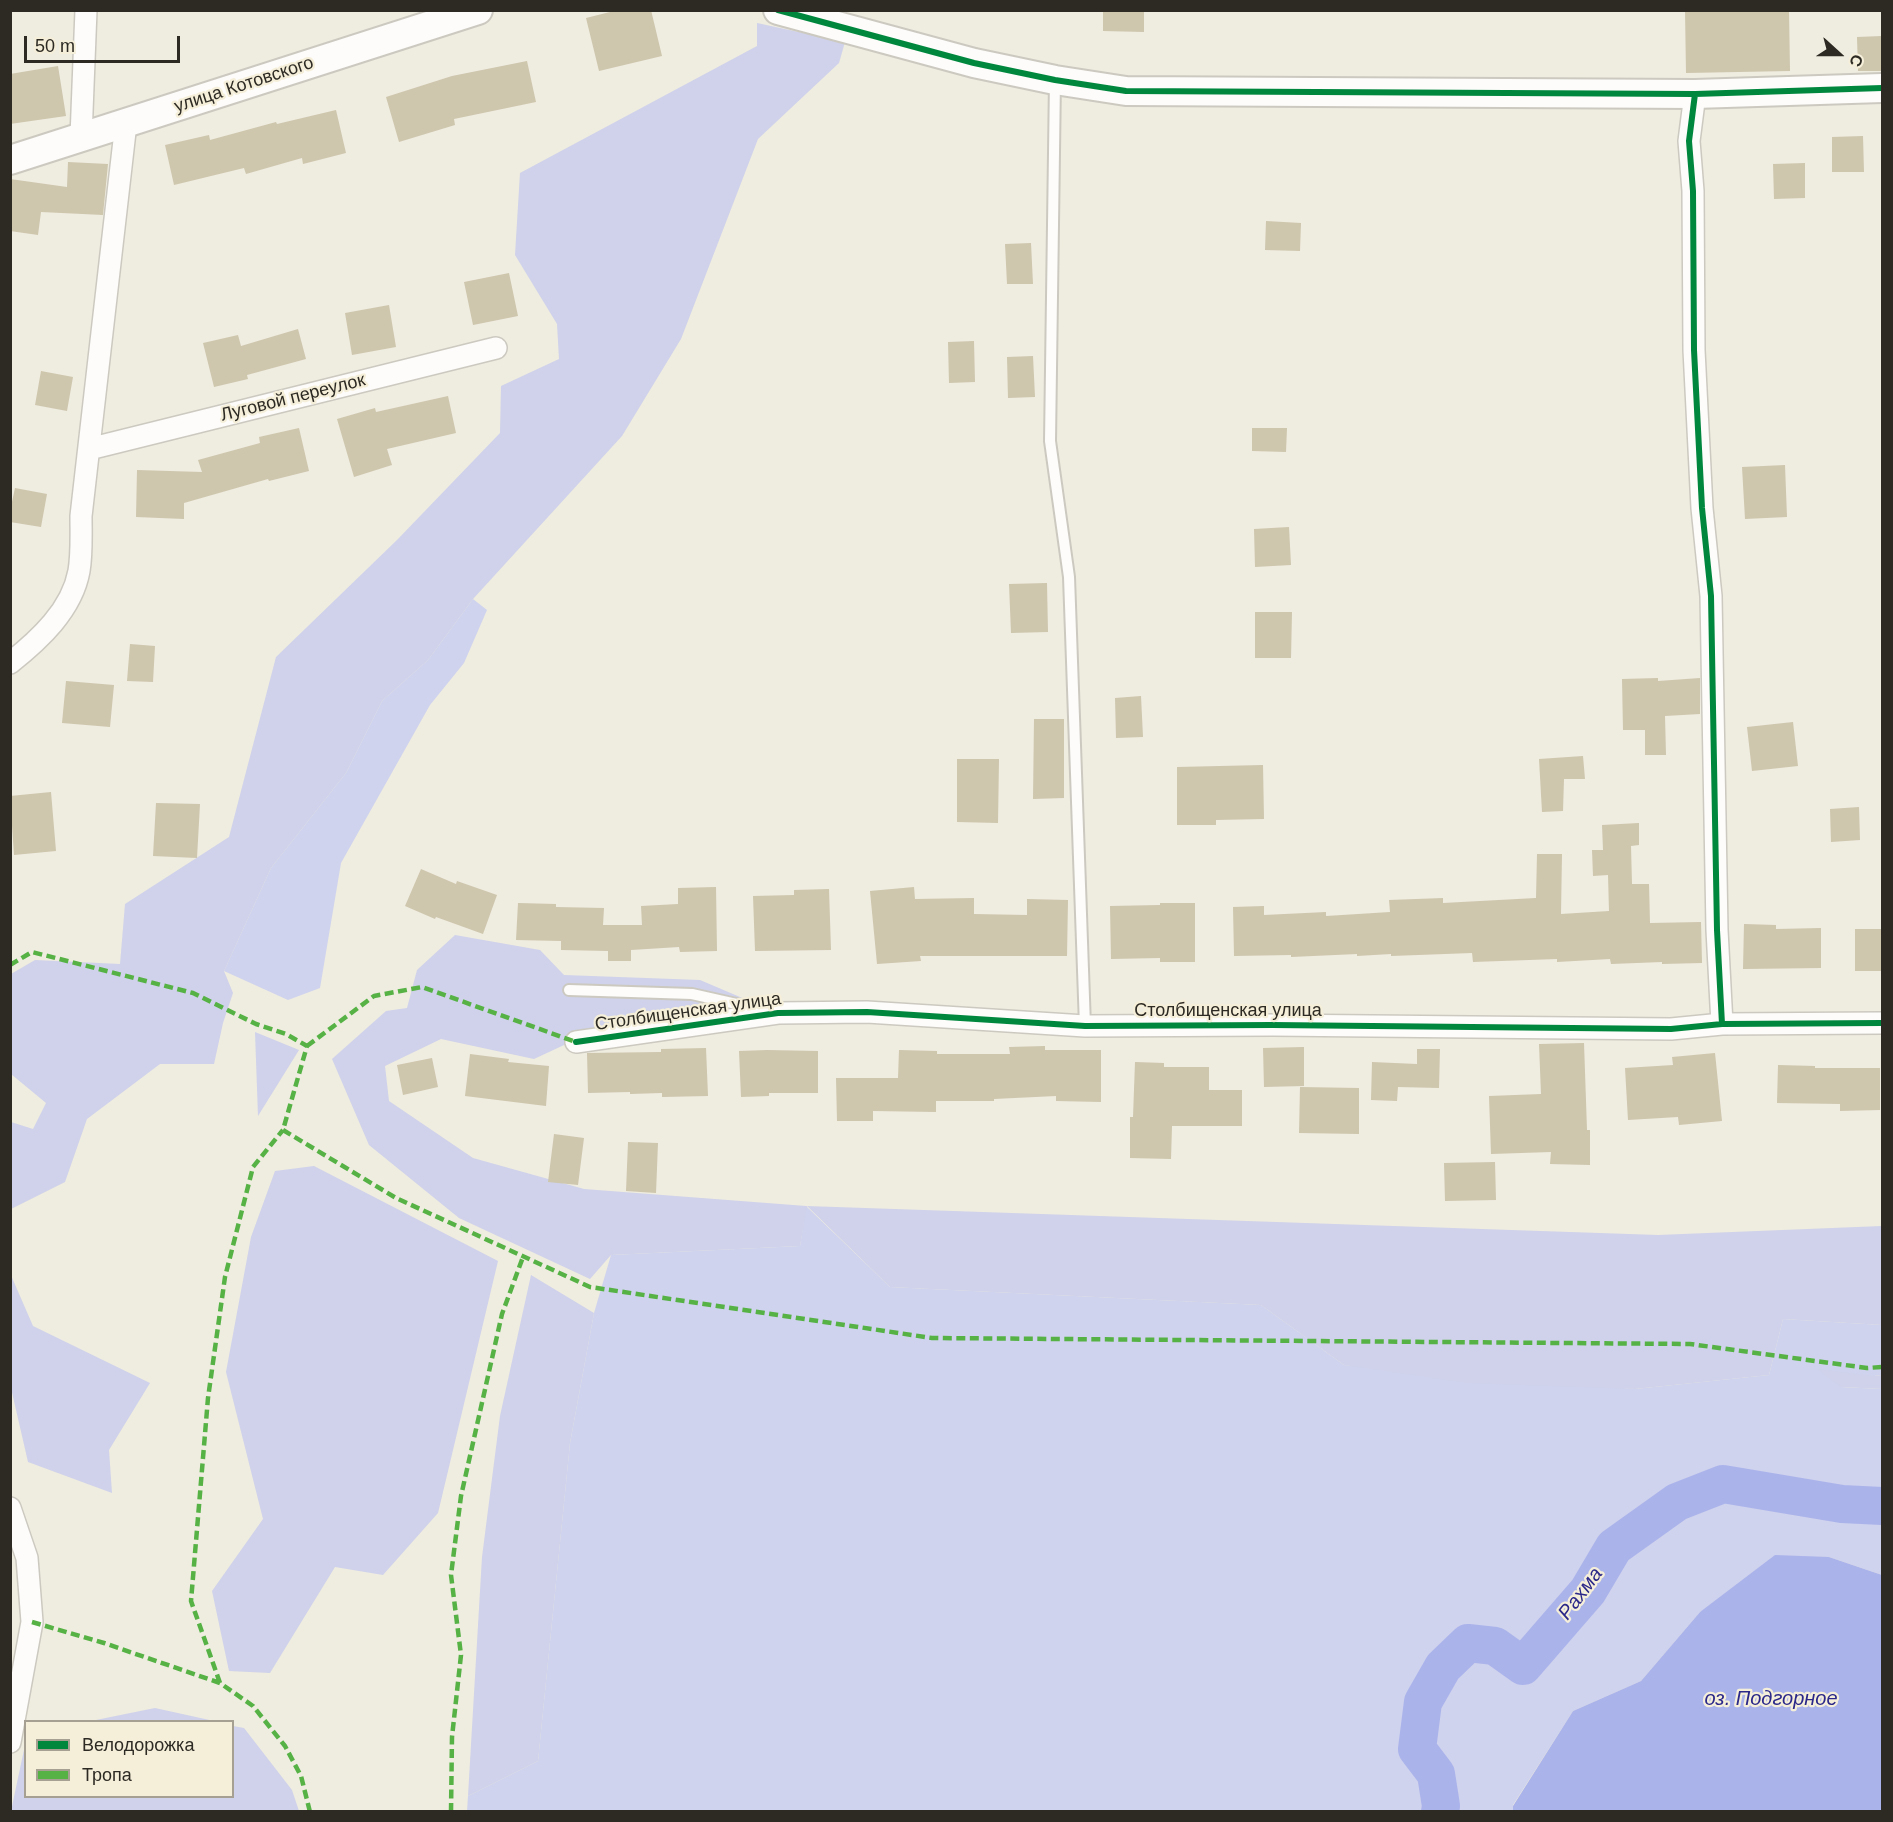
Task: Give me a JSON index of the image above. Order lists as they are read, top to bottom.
{
  "streets": {
    "street": ["улица Котовского", "Луговой переулок", "Столбищенская улица"]
  },
  "water": ["Рахма", "оз. Подгорное"],
  "legend": ["Велодорожка", "Тропа"],
  "scale_bar": "50 m",
  "north": "right"
}
